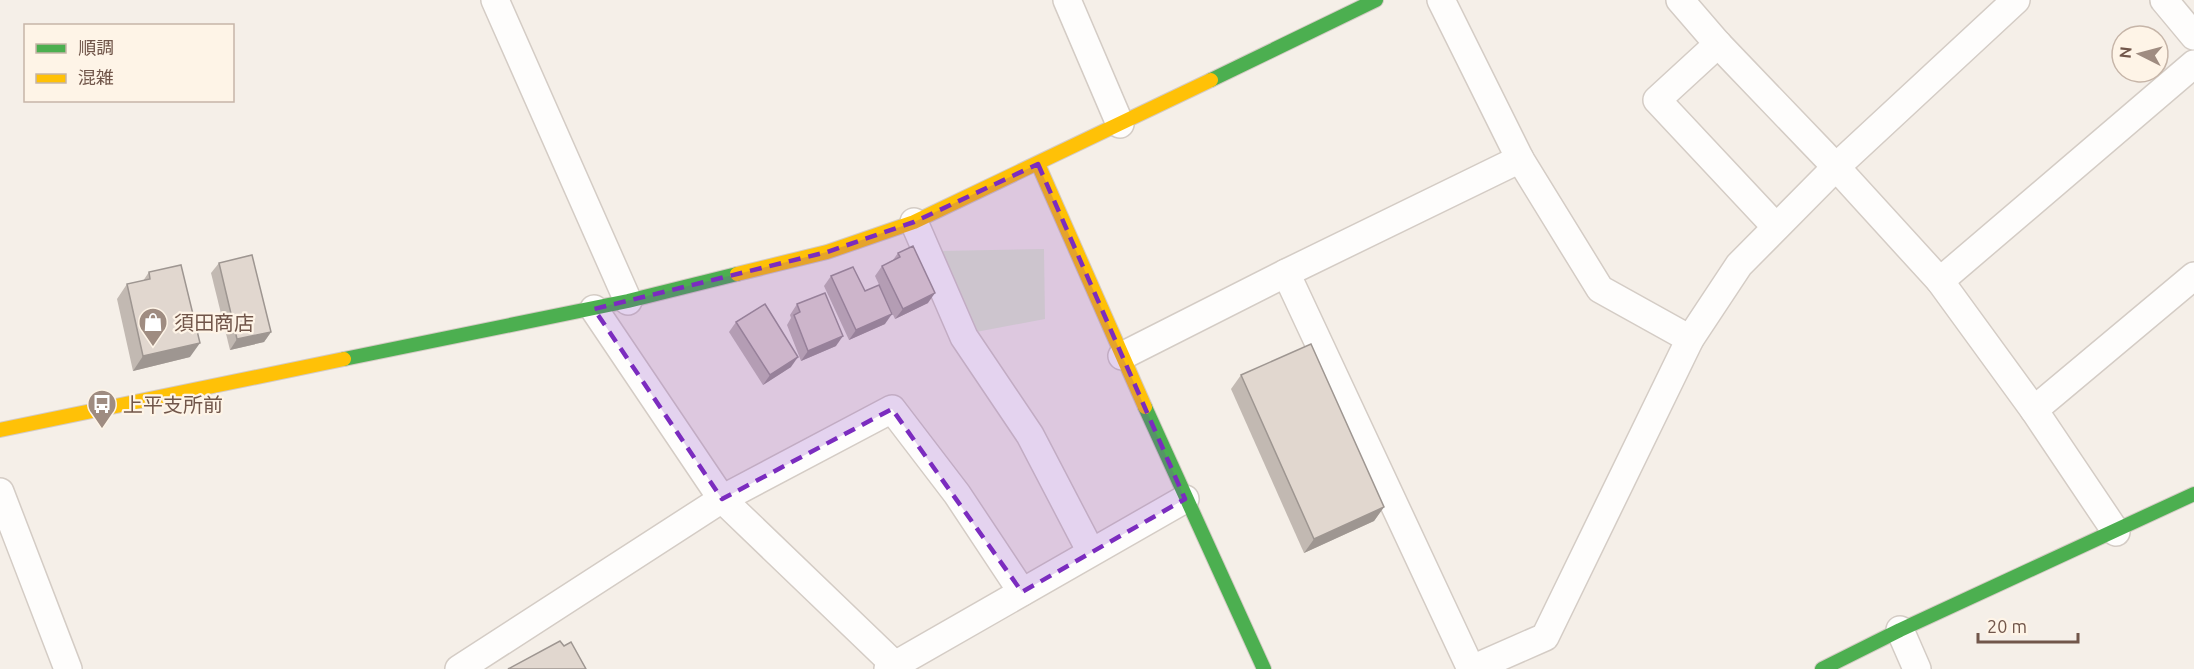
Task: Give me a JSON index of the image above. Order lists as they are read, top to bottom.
{
  "places": {
    "shop": ["須田商店"],
    "bus stop": ["上平支所前"]
  },
  "legend": ["順調", "混雑"],
  "scale_bar": "20 m",
  "north": "left"
}
